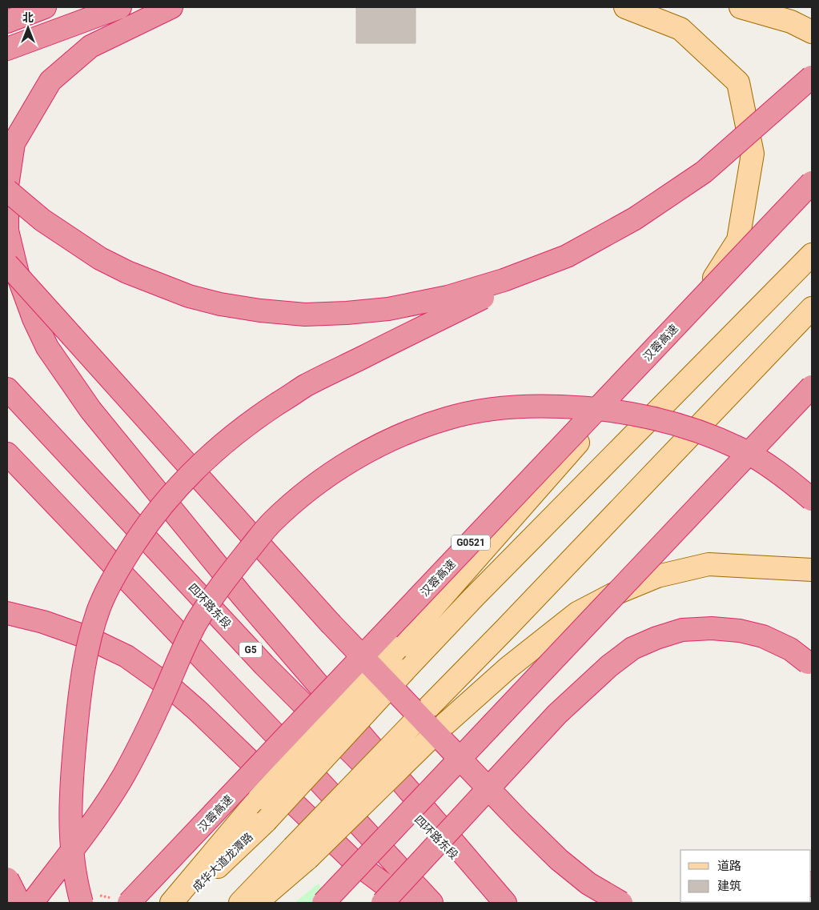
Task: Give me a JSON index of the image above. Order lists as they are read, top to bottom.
{
  "streets": {
    "highway": [
      "汉蓉高速",
      "G0521",
      "四环路东段",
      "G5"
    ],
    "main road": ["成华大道龙潭路"]
  },
  "legend": ["道路", "建筑"],
  "north": "top"
}
